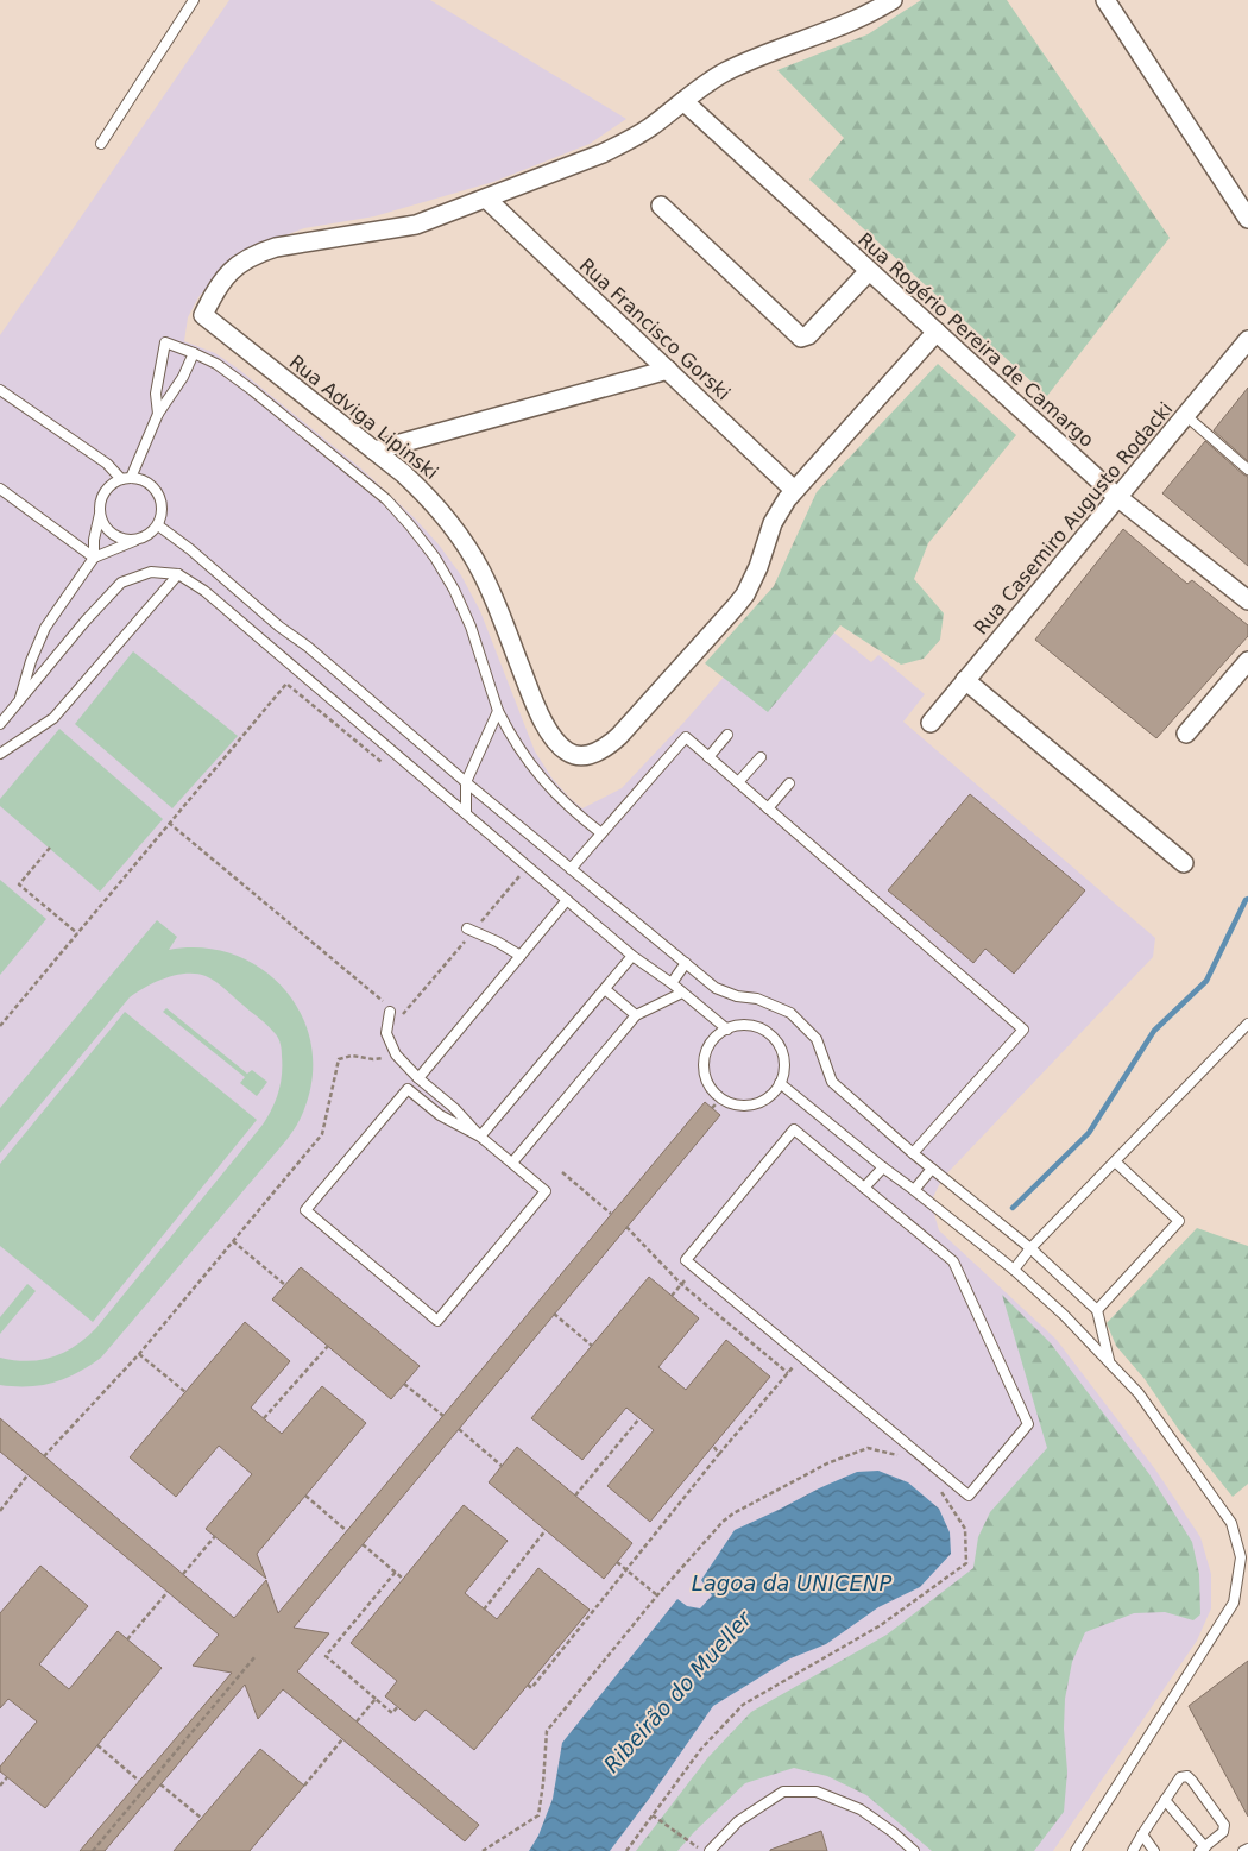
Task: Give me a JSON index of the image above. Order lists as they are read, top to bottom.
{
  "streets": {
    "street": [
      "Rua Francisco Gorski",
      "Rua Rogério Pereira de Camargo",
      "Rua Adviga Lipinski",
      "Rua Casemiro Augusto Rodacki"
    ]
  },
  "crossings": [
    ["Rua Francisco Gorski", "Rua Adviga Lipinski"],
    ["Rua Rogério Pereira de Camargo", "Rua Casemiro Augusto Rodacki"]
  ],
  "water": ["Lagoa da UNICENP", "Ribeirão do Mueller"]
}
